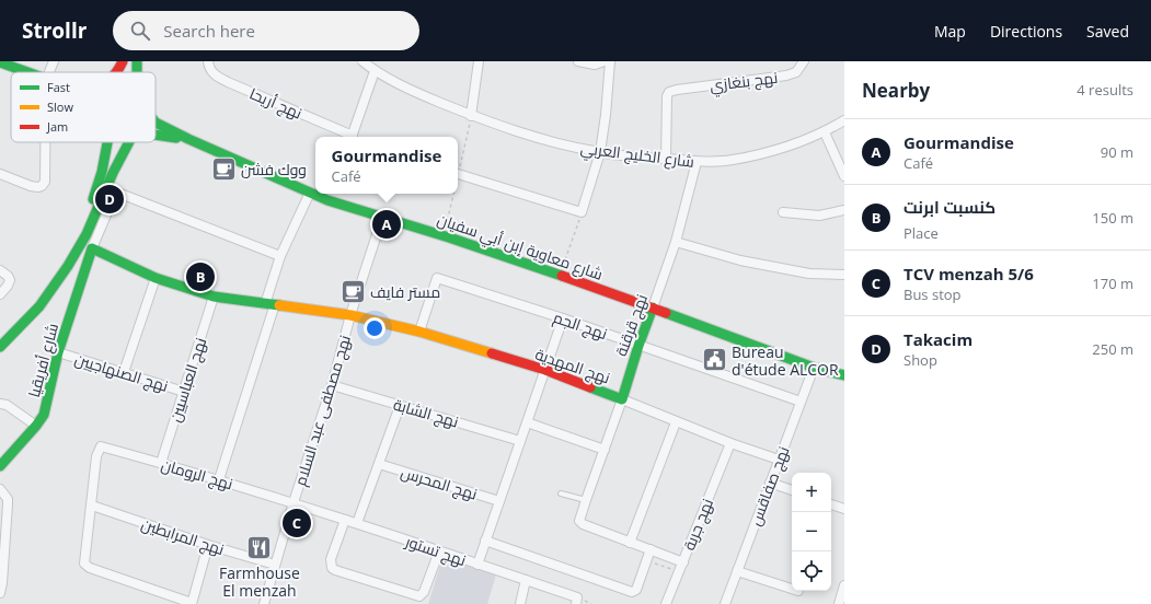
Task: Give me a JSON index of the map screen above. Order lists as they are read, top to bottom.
{
  "streets": {
    "main road": [
      "شارع معاوية إبن أبي سفيان",
      "نهج قرقنة",
      "شارع أفريقيا",
      "نهج المهدية"
    ],
    "street": [
      "نهج بنغازي",
      "نهج أريحا",
      "شارع الخليج العربي",
      "نهج الجم",
      "نهج الصنهاجيين",
      "نهج العباسيين",
      "نهج مصطفى عبد السلام",
      "نهج الشابة",
      "نهج الرومان",
      "نهج المحرس",
      "نهج صفاقس",
      "نهج جربة",
      "نهج المرابطين",
      "نهج تستور"
    ]
  },
  "crossings": [
    ["نهج بنغازي", "شارع الخليج العربي"],
    ["شارع الخليج العربي", "نهج قرقنة"],
    ["شارع معاوية إبن أبي سفيان", "نهج قرقنة"],
    ["شارع معاوية إبن أبي سفيان", "نهج مصطفى عبد السلام"],
    ["شارع معاوية إبن أبي سفيان", "نهج صفاقس"],
    ["نهج الجم", "نهج قرقنة"],
    ["نهج الجم", "نهج المهدية"],
    ["نهج الجم", "نهج صفاقس"],
    ["نهج قرقنة", "نهج المهدية"],
    ["شارع أفريقيا", "نهج المهدية"],
    ["شارع أفريقيا", "نهج الصنهاجيين"],
    ["نهج المهدية", "نهج العباسيين"],
    ["نهج المهدية", "نهج مصطفى عبد السلام"],
    ["نهج المهدية", "نهج صفاقس"],
    ["نهج المهدية", "نهج جربة"],
    ["نهج الصنهاجيين", "نهج العباسيين"],
    ["نهج العباسيين", "نهج الرومان"],
    ["نهج مصطفى عبد السلام", "نهج الشابة"],
    ["نهج مصطفى عبد السلام", "نهج الرومان"],
    ["نهج مصطفى عبد السلام", "نهج المرابطين"],
    ["نهج مصطفى عبد السلام", "نهج تستور"],
    ["نهج الرومان", "نهج المرابطين"],
    ["نهج الرومان", "نهج تستور"]
  ],
  "places": {
    "cafe": ["ووك فشن", "مستر فايف"],
    "public building": ["Bureau d'étude ALCOR"],
    "restaurant": ["Farmhouse El menzah"]
  },
  "legend": ["Fast", "Slow", "Jam"],
  "page": {
    "header": "Strollr",
    "search": "Search here",
    "nav": ["Map", "Directions", "Saved"],
    "heading": ["Nearby", "4 results"],
    "list": [
      {
        "mark": "A",
        "name": "Gourmandise",
        "note": "Café",
        "value": "90 m"
      },
      {
        "mark": "B",
        "name": "كنسبت ابرنت",
        "note": "Place",
        "value": "150 m"
      },
      {
        "mark": "C",
        "name": "TCV menzah 5/6",
        "note": "Bus stop",
        "value": "170 m"
      },
      {
        "mark": "D",
        "name": "Takacim",
        "note": "Shop",
        "value": "250 m"
      }
    ],
    "popup": ["Gourmandise", "Café"],
    "pins": [
      "D",
      "A",
      "B",
      "C"
    ],
    "map_buttons": ["+", "−"]
  }
}
